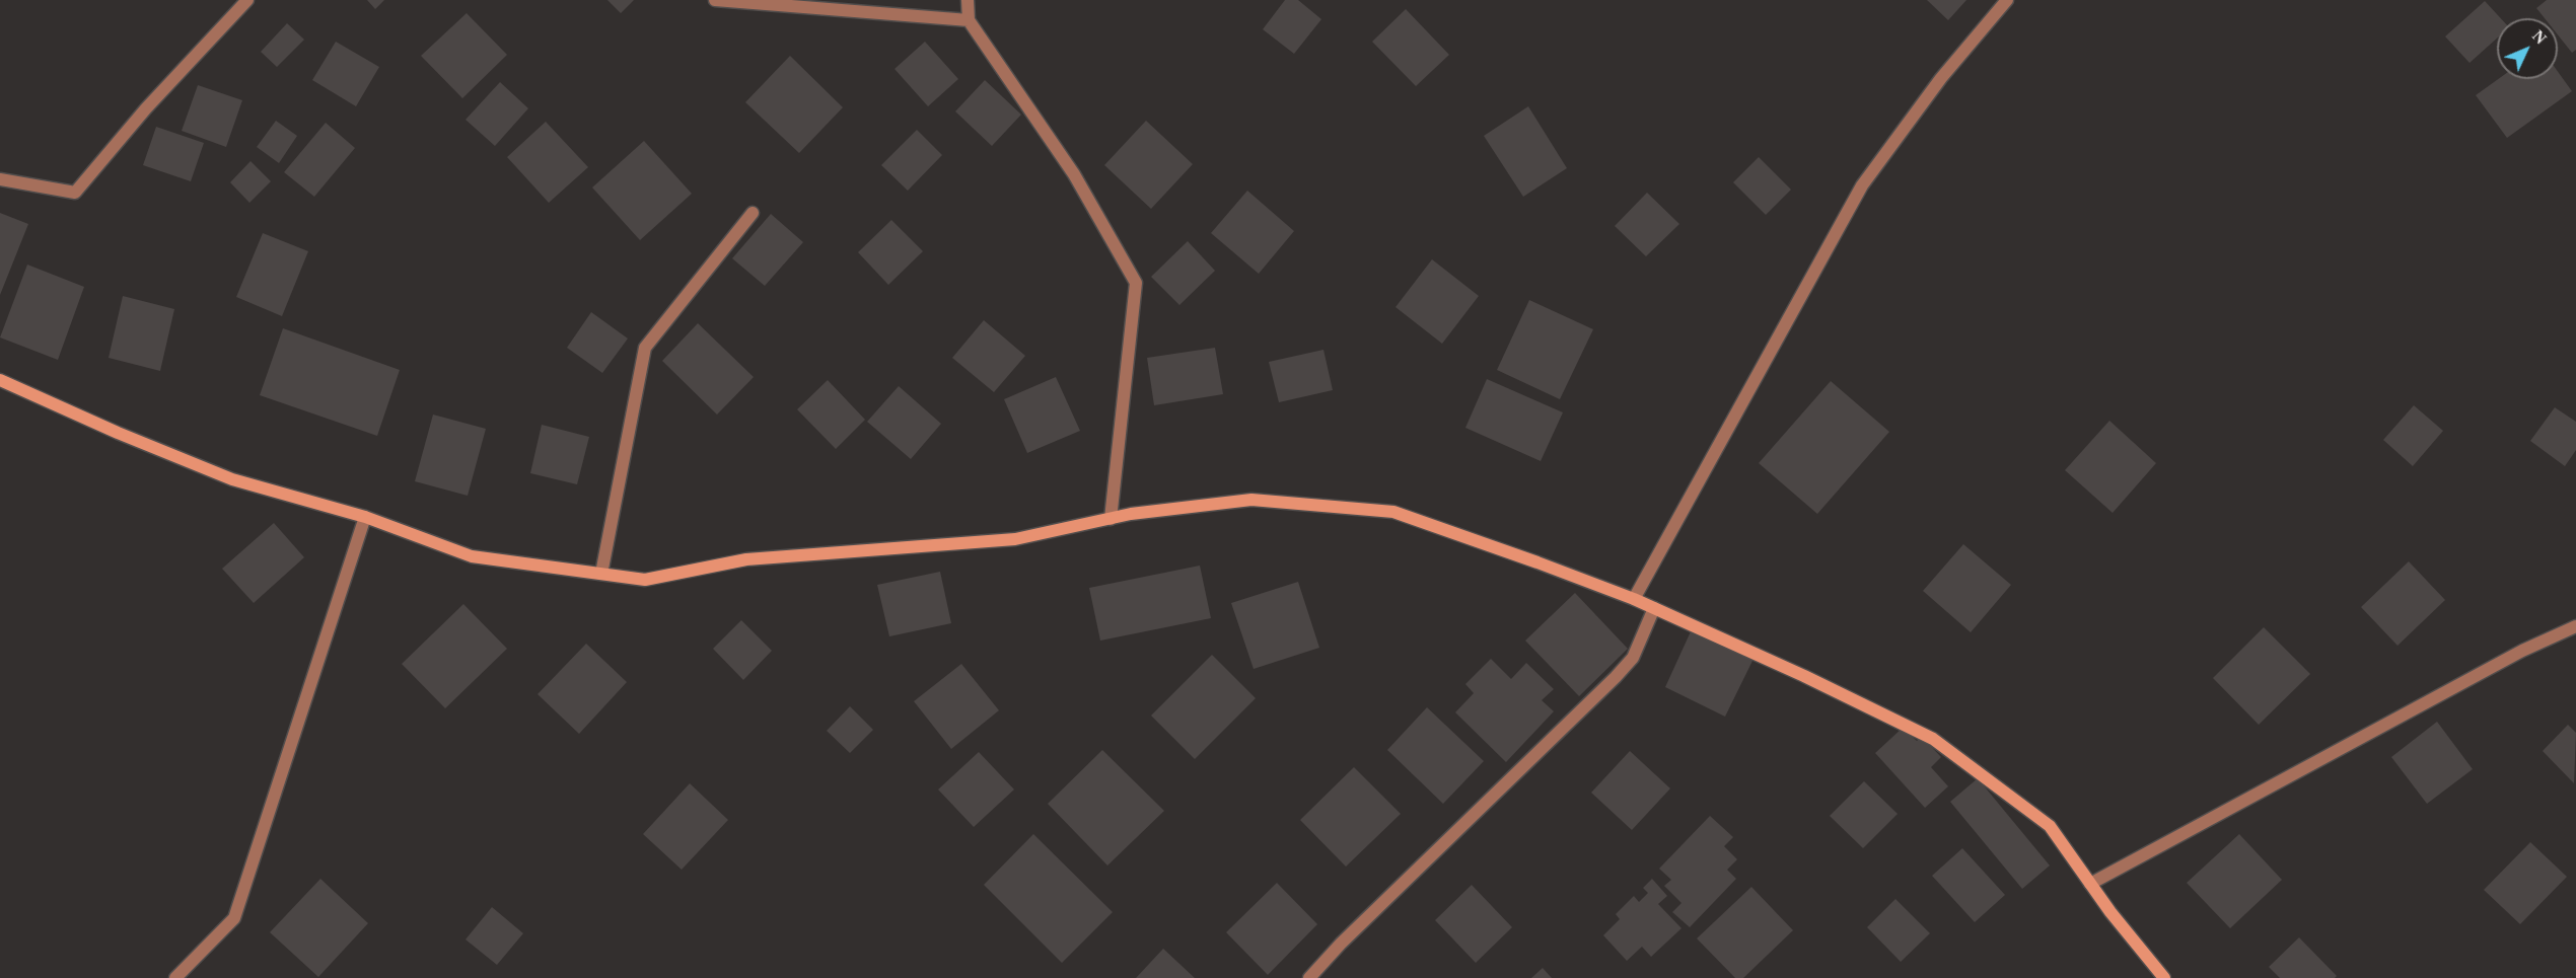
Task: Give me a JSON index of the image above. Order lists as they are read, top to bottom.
{
  "north": "top right"
}
